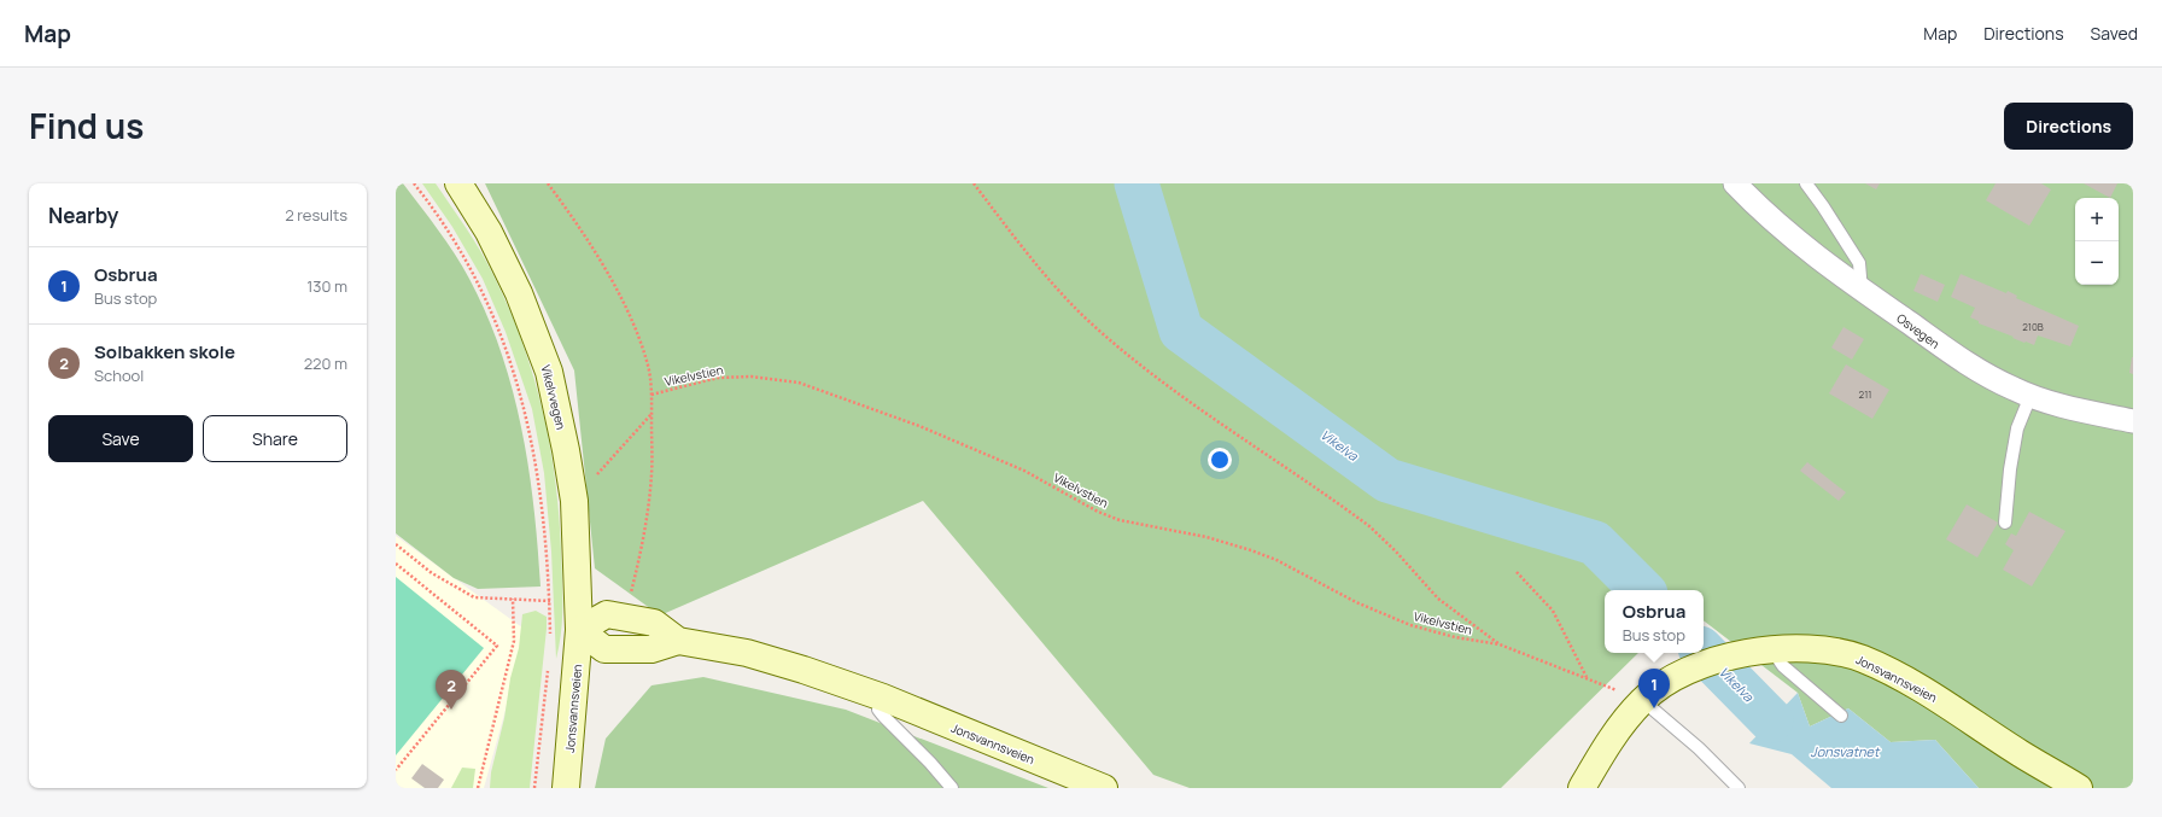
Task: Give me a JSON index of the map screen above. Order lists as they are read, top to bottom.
{
  "streets": {
    "main road": ["Vikelvvegen", "Jonsvannsveien"],
    "street": ["Osvegen"],
    "path": ["Vikelvstien"]
  },
  "crossings": [
    ["Vikelvstien", "Jonsvannsveien"],
    ["Vikelvvegen", "Jonsvannsveien"]
  ],
  "water": ["Vikelva", "Jonsvatnet"],
  "house_numbers": ["210B", "211"],
  "page": {
    "header": "Map",
    "nav": ["Map", "Directions", "Saved"],
    "title": "Find us",
    "buttons": [
      "Directions",
      ["Save", "Share"]
    ],
    "heading": ["Nearby", "2 results"],
    "map_buttons": ["+", "−"],
    "list": [
      {
        "mark": "1",
        "name": "Osbrua",
        "note": "Bus stop",
        "value": "130 m"
      },
      {
        "mark": "2",
        "name": "Solbakken skole",
        "note": "School",
        "value": "220 m"
      }
    ],
    "popup": ["Osbrua", "Bus stop"],
    "pins": ["1", "2"]
  }
}
